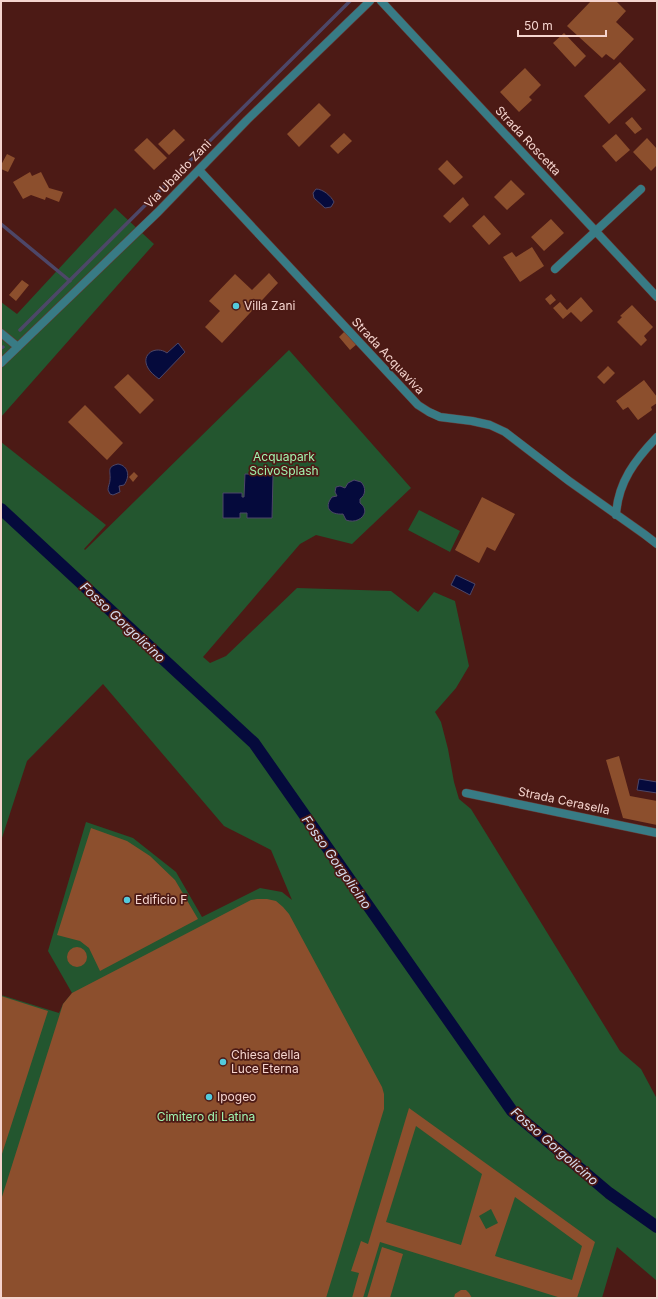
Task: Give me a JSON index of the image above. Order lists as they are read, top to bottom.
{
  "streets": {
    "street": [
      "Strada Roscetta",
      "Via Ubaldo Zani",
      "Strada Acquaviva",
      "Strada Cerasella"
    ]
  },
  "crossings": [
    ["Via Ubaldo Zani", "Strada Acquaviva"]
  ],
  "water": ["Fosso Gorgolicino"],
  "parks": ["Acquapark ScivoSplash", "Cimitero di Latina"],
  "places": [
    "Villa Zani",
    "Edificio F",
    "Chiesa della Luce Eterna",
    "Ipogeo"
  ],
  "scale_bar": "50 m"
}
